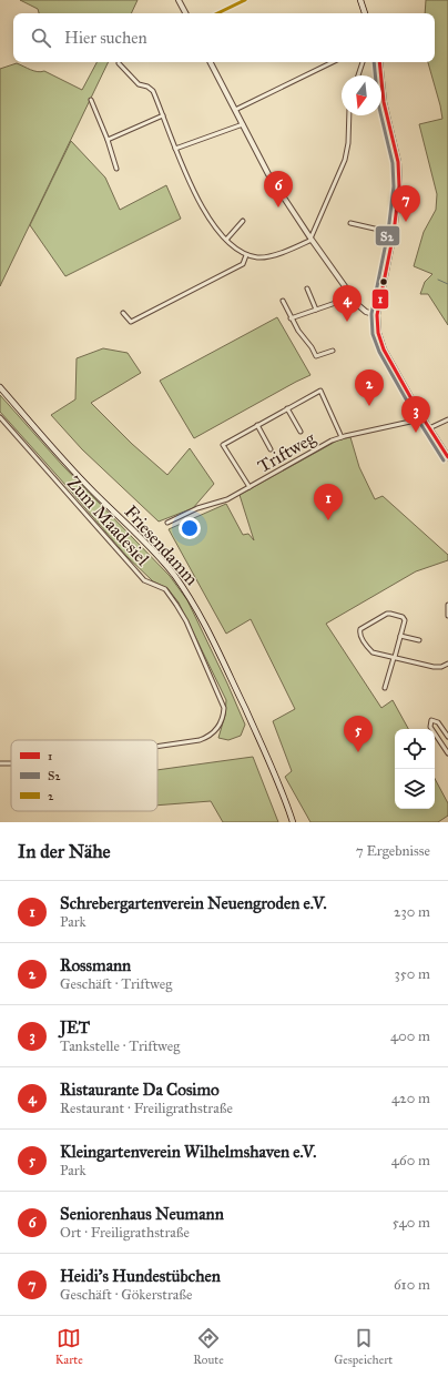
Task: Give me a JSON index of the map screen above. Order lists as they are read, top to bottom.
{
  "streets": {
    "main road": ["Friesendamm"],
    "street": ["Triftweg", "Zum Maadesiel"]
  },
  "lines": ["transit line 2", "transit line 1", "transit line S2"],
  "legend": ["1", "S2", "2"],
  "north": "bottom",
  "page": {
    "search": "Hier suchen",
    "pins": [
      "6",
      "7",
      "4",
      "2",
      "3",
      "1",
      "5"
    ],
    "heading": ["In der Nähe", "7 Ergebnisse"],
    "list": [
      {
        "mark": "1",
        "name": "Schrebergartenverein Neuengroden e.V.",
        "note": "Park",
        "value": "230 m"
      },
      {
        "mark": "2",
        "name": "Rossmann",
        "note": "Geschäft · Triftweg",
        "value": "350 m"
      },
      {
        "mark": "3",
        "name": "JET",
        "note": "Tankstelle · Triftweg",
        "value": "400 m"
      },
      {
        "mark": "4",
        "name": "Ristaurante Da Cosimo",
        "note": "Restaurant · Freiligrathstraße",
        "value": "420 m"
      },
      {
        "mark": "5",
        "name": "Kleingartenverein Wilhelmshaven e.V.",
        "note": "Park",
        "value": "460 m"
      },
      {
        "mark": "6",
        "name": "Seniorenhaus Neumann",
        "note": "Ort · Freiligrathstraße",
        "value": "540 m"
      },
      {
        "mark": "7",
        "name": "Heidi's Hundestübchen",
        "note": "Geschäft · Gökerstraße",
        "value": "610 m"
      }
    ],
    "nav": ["Karte", "Route", "Gespeichert"]
  }
}
